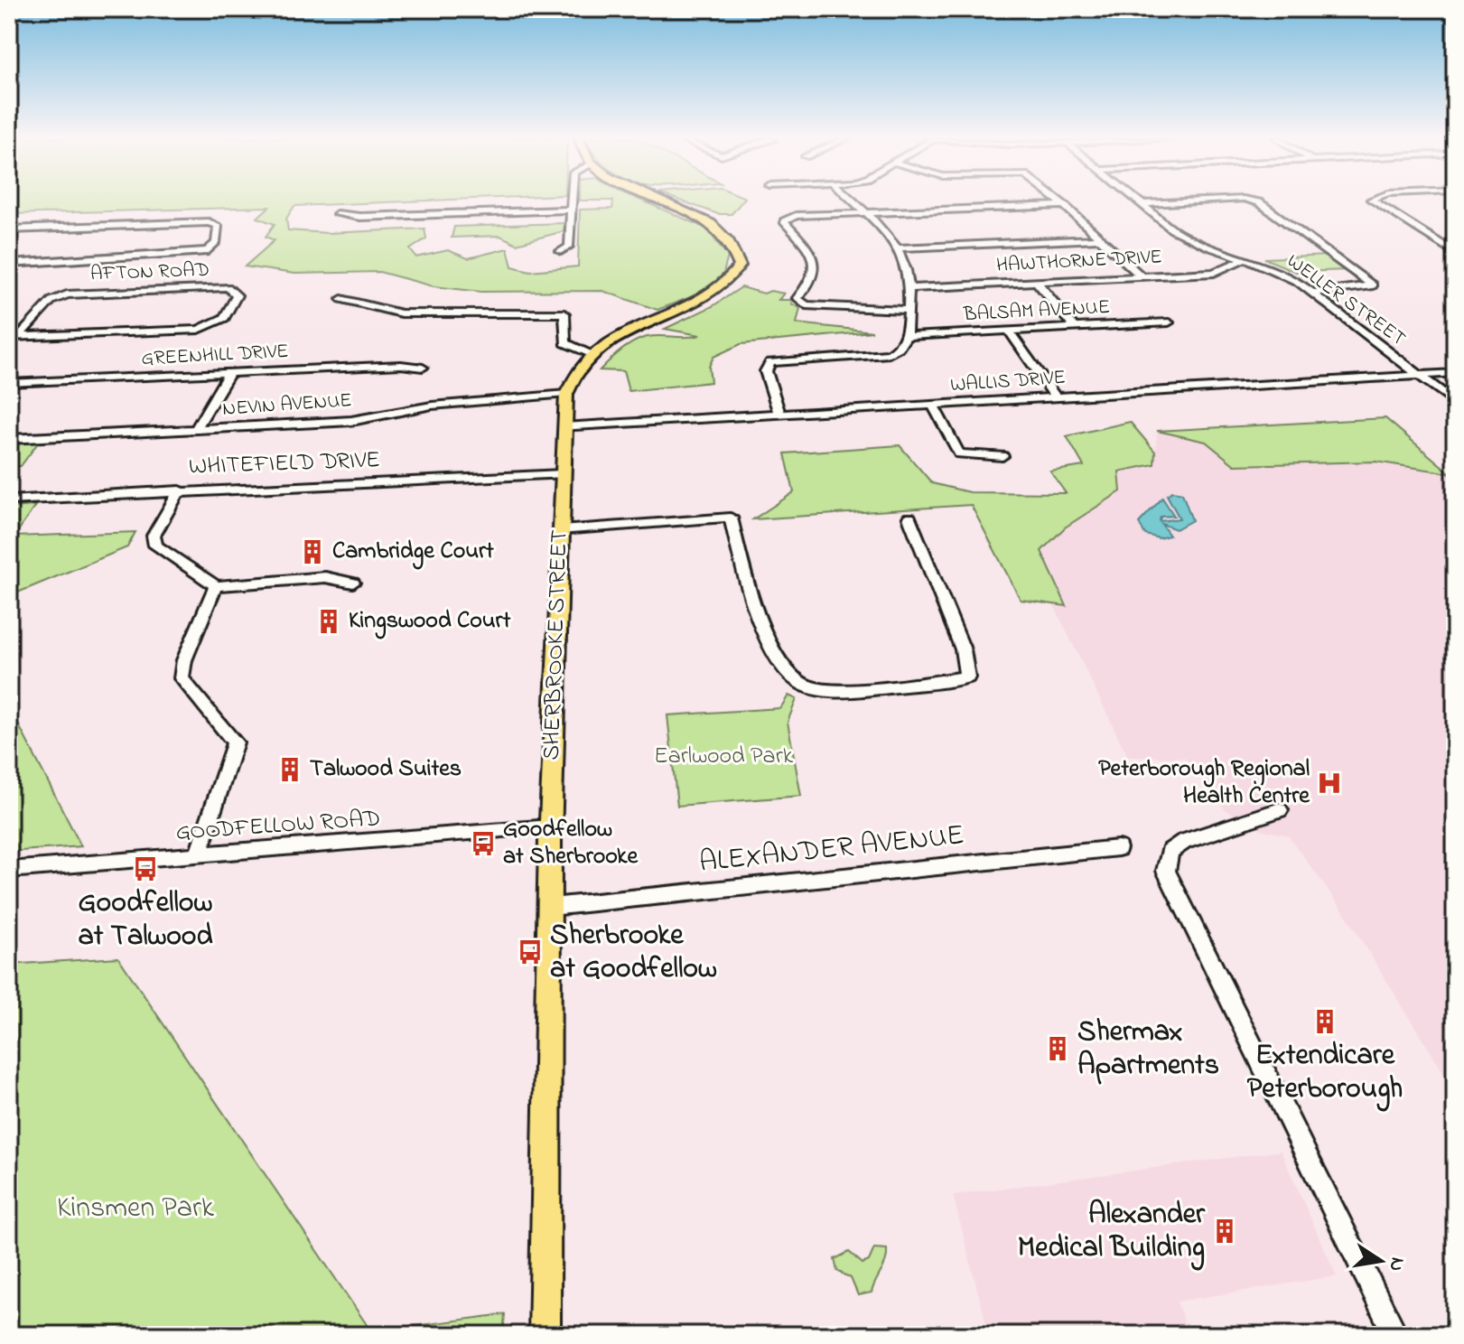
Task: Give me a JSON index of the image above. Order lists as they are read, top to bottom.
{
  "streets": {
    "main road": ["SHERBROOKE STREET"],
    "street": [
      "HAWTHORNE DRIVE",
      "AFTON ROAD",
      "WELLER STREET",
      "BALSAM AVENUE",
      "GREENHILL DRIVE",
      "WALLIS DRIVE",
      "NEVIN AVENUE",
      "WHITEFIELD DRIVE",
      "GOODFELLOW ROAD",
      "ALEXANDER AVENUE"
    ]
  },
  "crossings": [
    ["HAWTHORNE DRIVE", "WELLER STREET"],
    ["WELLER STREET", "WALLIS DRIVE"],
    ["WALLIS DRIVE", "SHERBROOKE STREET"],
    ["NEVIN AVENUE", "SHERBROOKE STREET"],
    ["WHITEFIELD DRIVE", "SHERBROOKE STREET"],
    ["SHERBROOKE STREET", "GOODFELLOW ROAD"],
    ["SHERBROOKE STREET", "ALEXANDER AVENUE"]
  ],
  "parks": ["Earlwood Park", "Kinsmen Park"],
  "places": {
    "building": [
      "Cambridge Court",
      "Kingswood Court",
      "Talwood Suites",
      "Extendicare Peterborough",
      "Shermax Apartments",
      "Alexander Medical Building"
    ],
    "hospital": ["Peterborough Regional Health Centre"],
    "bus stop": ["Goodfellow at Sherbrooke", "Goodfellow at Talwood", "Sherbrooke at Goodfellow"]
  },
  "north": "right"
}
